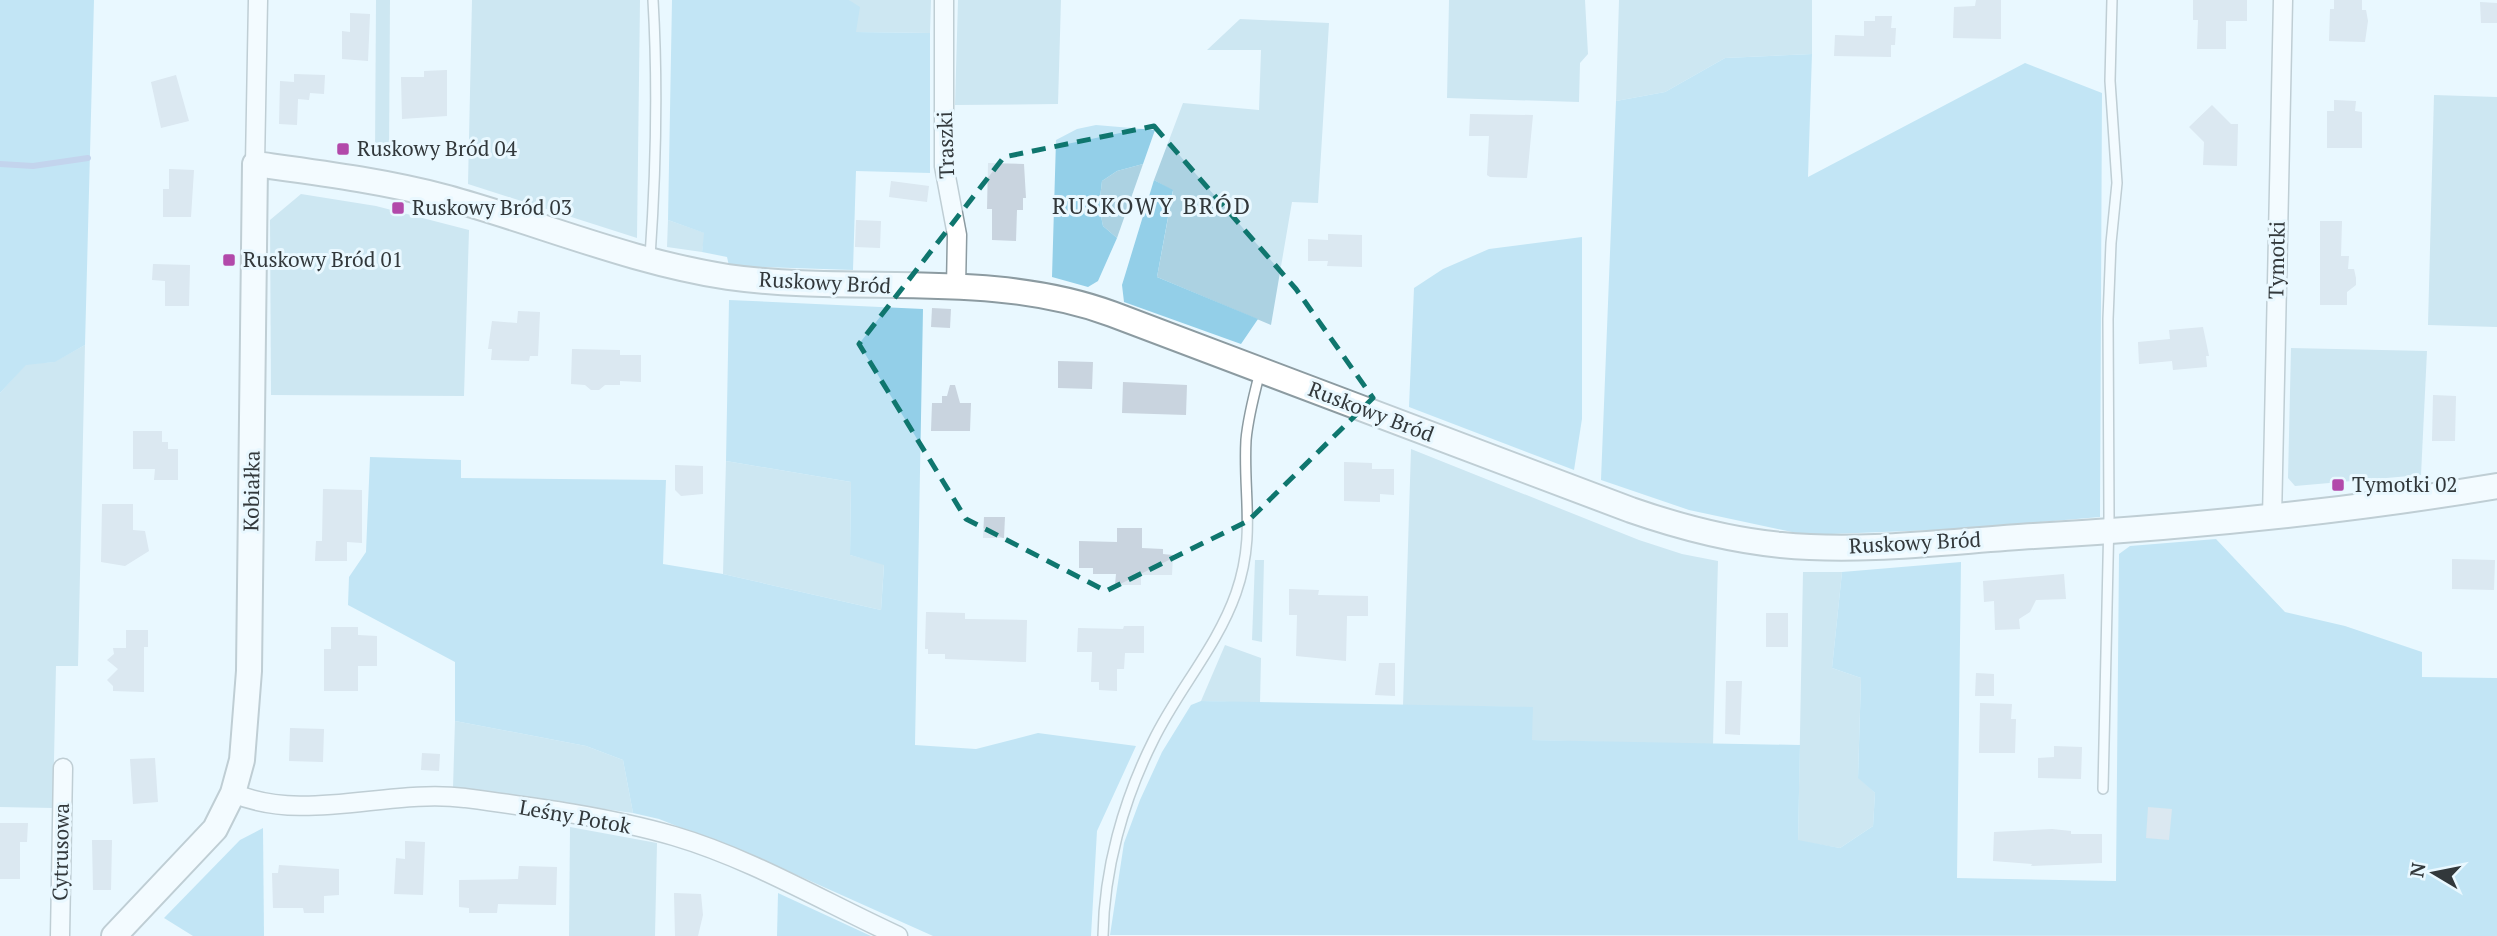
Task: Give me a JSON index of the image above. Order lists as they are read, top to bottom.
{
  "streets": {
    "street": [
      "Traszki",
      "Tymotki",
      "Ruskowy Bród",
      "Kobiałka",
      "Leśny Potok",
      "Cytrusowa"
    ]
  },
  "crossings": [
    ["Traszki", "Ruskowy Bród"],
    ["Tymotki", "Ruskowy Bród"],
    ["Ruskowy Bród", "Kobiałka"],
    ["Kobiałka", "Leśny Potok"]
  ],
  "districts": ["RUSKOWY BRÓD"],
  "places": {
    "transit": [
      "Ruskowy Bród 04",
      "Ruskowy Bród 03",
      "Ruskowy Bród 01",
      "Tymotki 02"
    ]
  },
  "north": "left"
}
